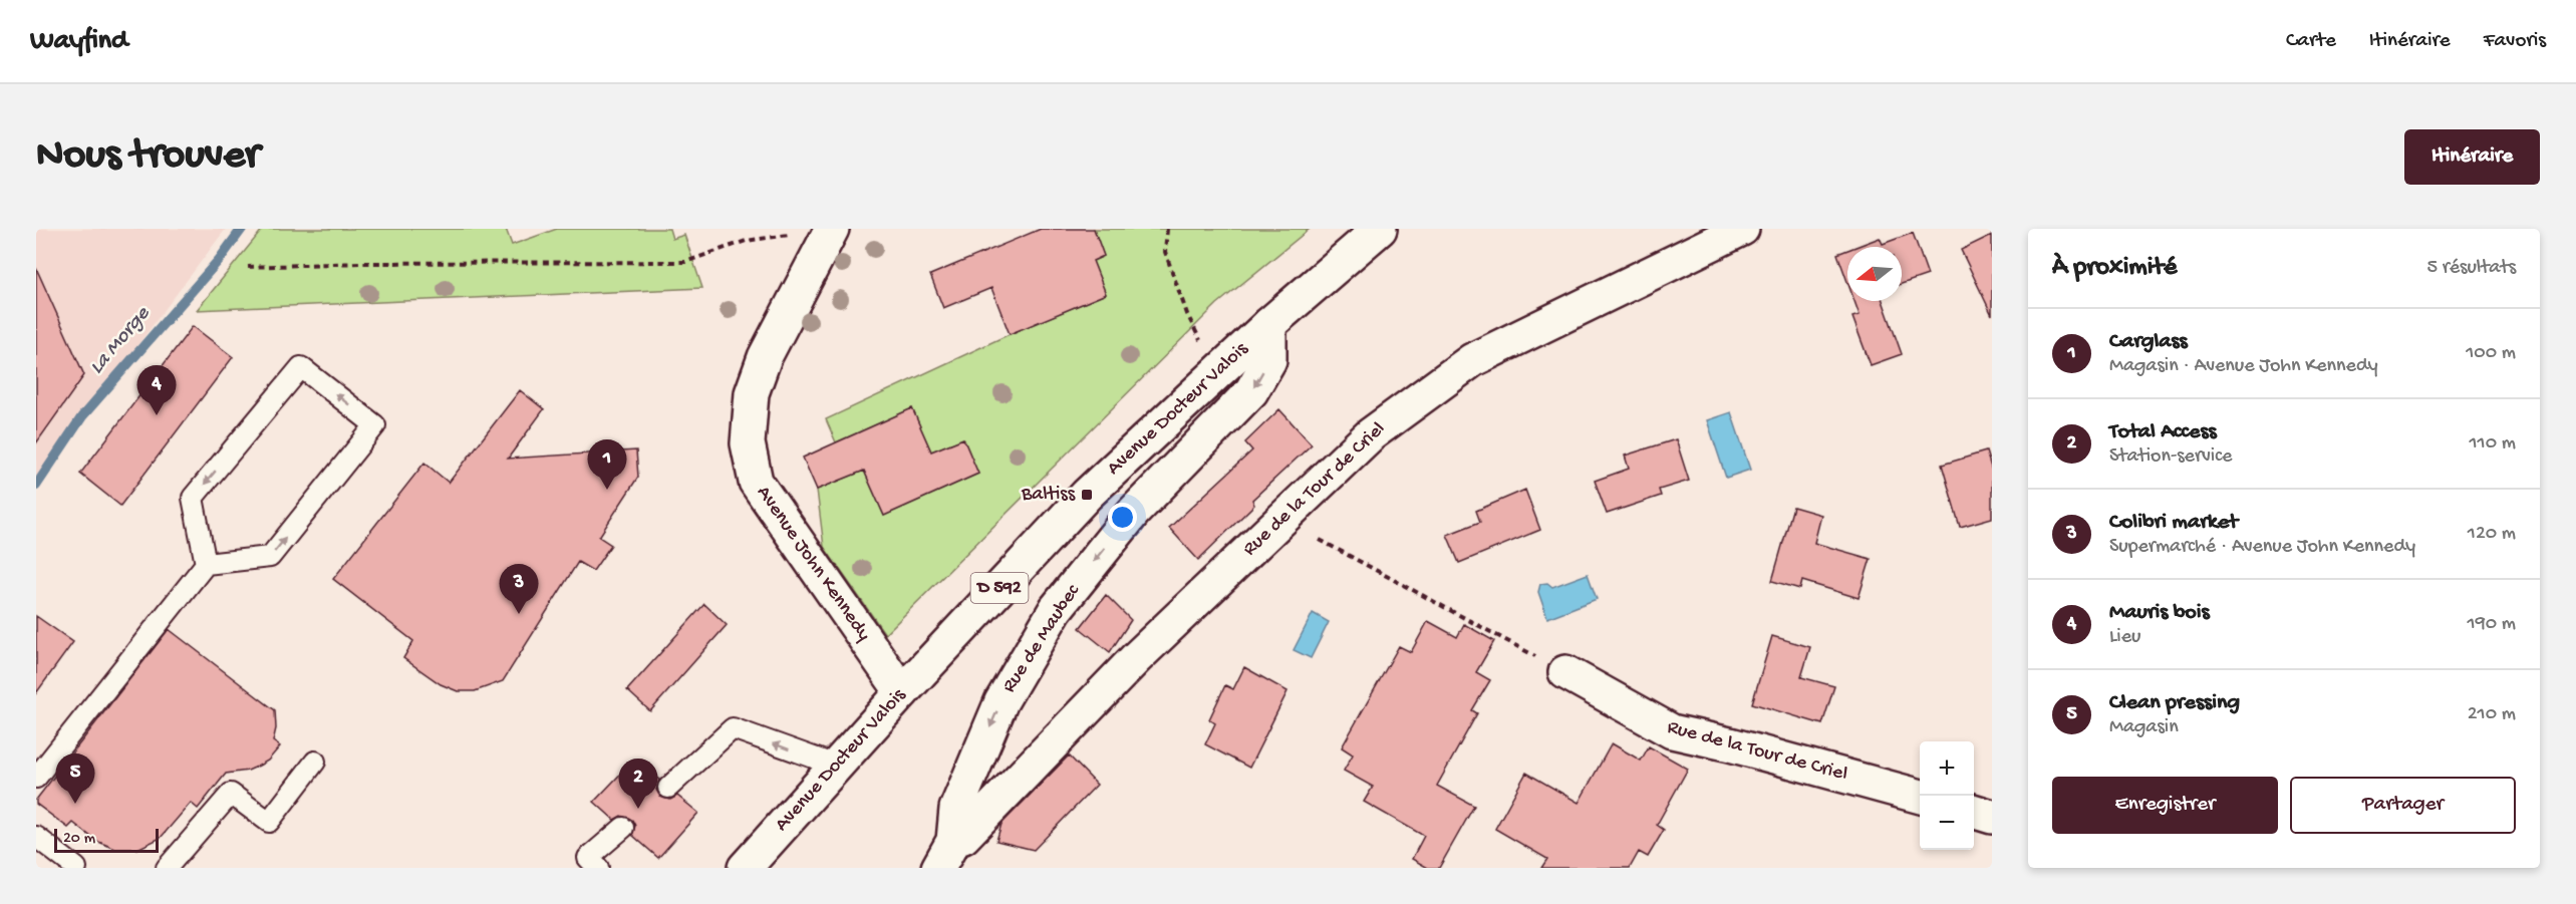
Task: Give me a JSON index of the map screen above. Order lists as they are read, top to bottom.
{
  "streets": {
    "street": [
      "Avenue Docteur Valois",
      "Rue de la Tour de Criel",
      "Avenue John Kennedy",
      "D 592",
      "Rue de Maubec"
    ]
  },
  "crossings": [
    ["Avenue Docteur Valois", "Avenue John Kennedy"],
    ["Avenue Docteur Valois", "Rue de Maubec"],
    ["Rue de la Tour de Criel", "Rue de Maubec"]
  ],
  "one_way": ["Rue de Maubec"],
  "water": ["La Morge"],
  "places": {
    "transit": ["Baltiss"]
  },
  "scale_bar": "20 m",
  "north": "left",
  "page": {
    "header": "Wayfind",
    "nav": ["Carte", "Itinéraire", "Favoris"],
    "buttons": [
      "Itinéraire",
      ["Enregistrer", "Partager"]
    ],
    "title": "Nous trouver",
    "heading": ["À proximité", "5 résultats"],
    "list": [
      {
        "mark": "1",
        "name": "Carglass",
        "note": "Magasin · Avenue John Kennedy",
        "value": "100 m"
      },
      {
        "mark": "2",
        "name": "Total Access",
        "note": "Station-service",
        "value": "110 m"
      },
      {
        "mark": "3",
        "name": "Colibri market",
        "note": "Supermarché · Avenue John Kennedy",
        "value": "120 m"
      },
      {
        "mark": "4",
        "name": "Mauris bois",
        "note": "Lieu",
        "value": "190 m"
      },
      {
        "mark": "5",
        "name": "Clean pressing",
        "note": "Magasin",
        "value": "210 m"
      }
    ],
    "pins": [
      "4",
      "1",
      "3",
      "5",
      "2"
    ],
    "map_buttons": ["+", "−"],
    "scale": "20 m"
  }
}
